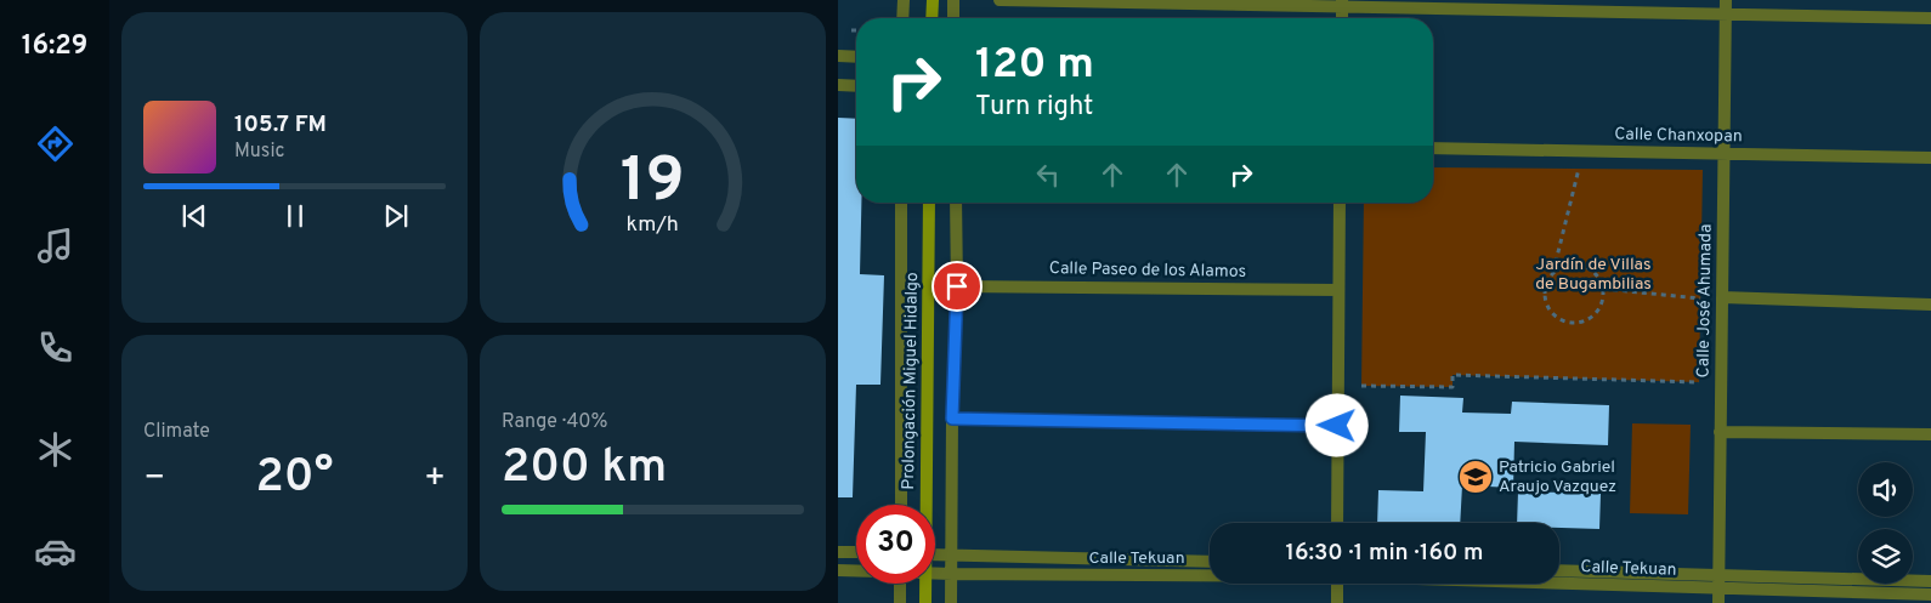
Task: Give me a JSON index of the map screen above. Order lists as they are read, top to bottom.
{
  "streets": {
    "main road": ["Prolongación Miguel Hidalgo"],
    "street": [
      "Calle Chanxopan",
      "Calle Paseo de los Alamos",
      "Calle José Ahumada",
      "Calle Tekuan"
    ]
  },
  "crossings": [
    ["Calle Chanxopan", "Calle José Ahumada"],
    ["Calle José Ahumada", "Calle Tekuan"]
  ],
  "parks": ["Jardín de Villas de Bugambilias"],
  "places": {
    "school or university": ["Patricio Gabriel Araujo Vazquez"]
  },
  "page": {
    "tabs": "16:29",
    "turn": ["120 m", "Turn right"],
    "song": ["105.7 FM", "Music"],
    "tile": [
      "Climate",
      ["Range · 40%", "200 km"]
    ],
    "heat": ["−", "20°", "+"],
    "limit": "30",
    "trip": "16:30 · 1 min · 160 m",
    "gauge": ["19", "km/h"]
  }
}
